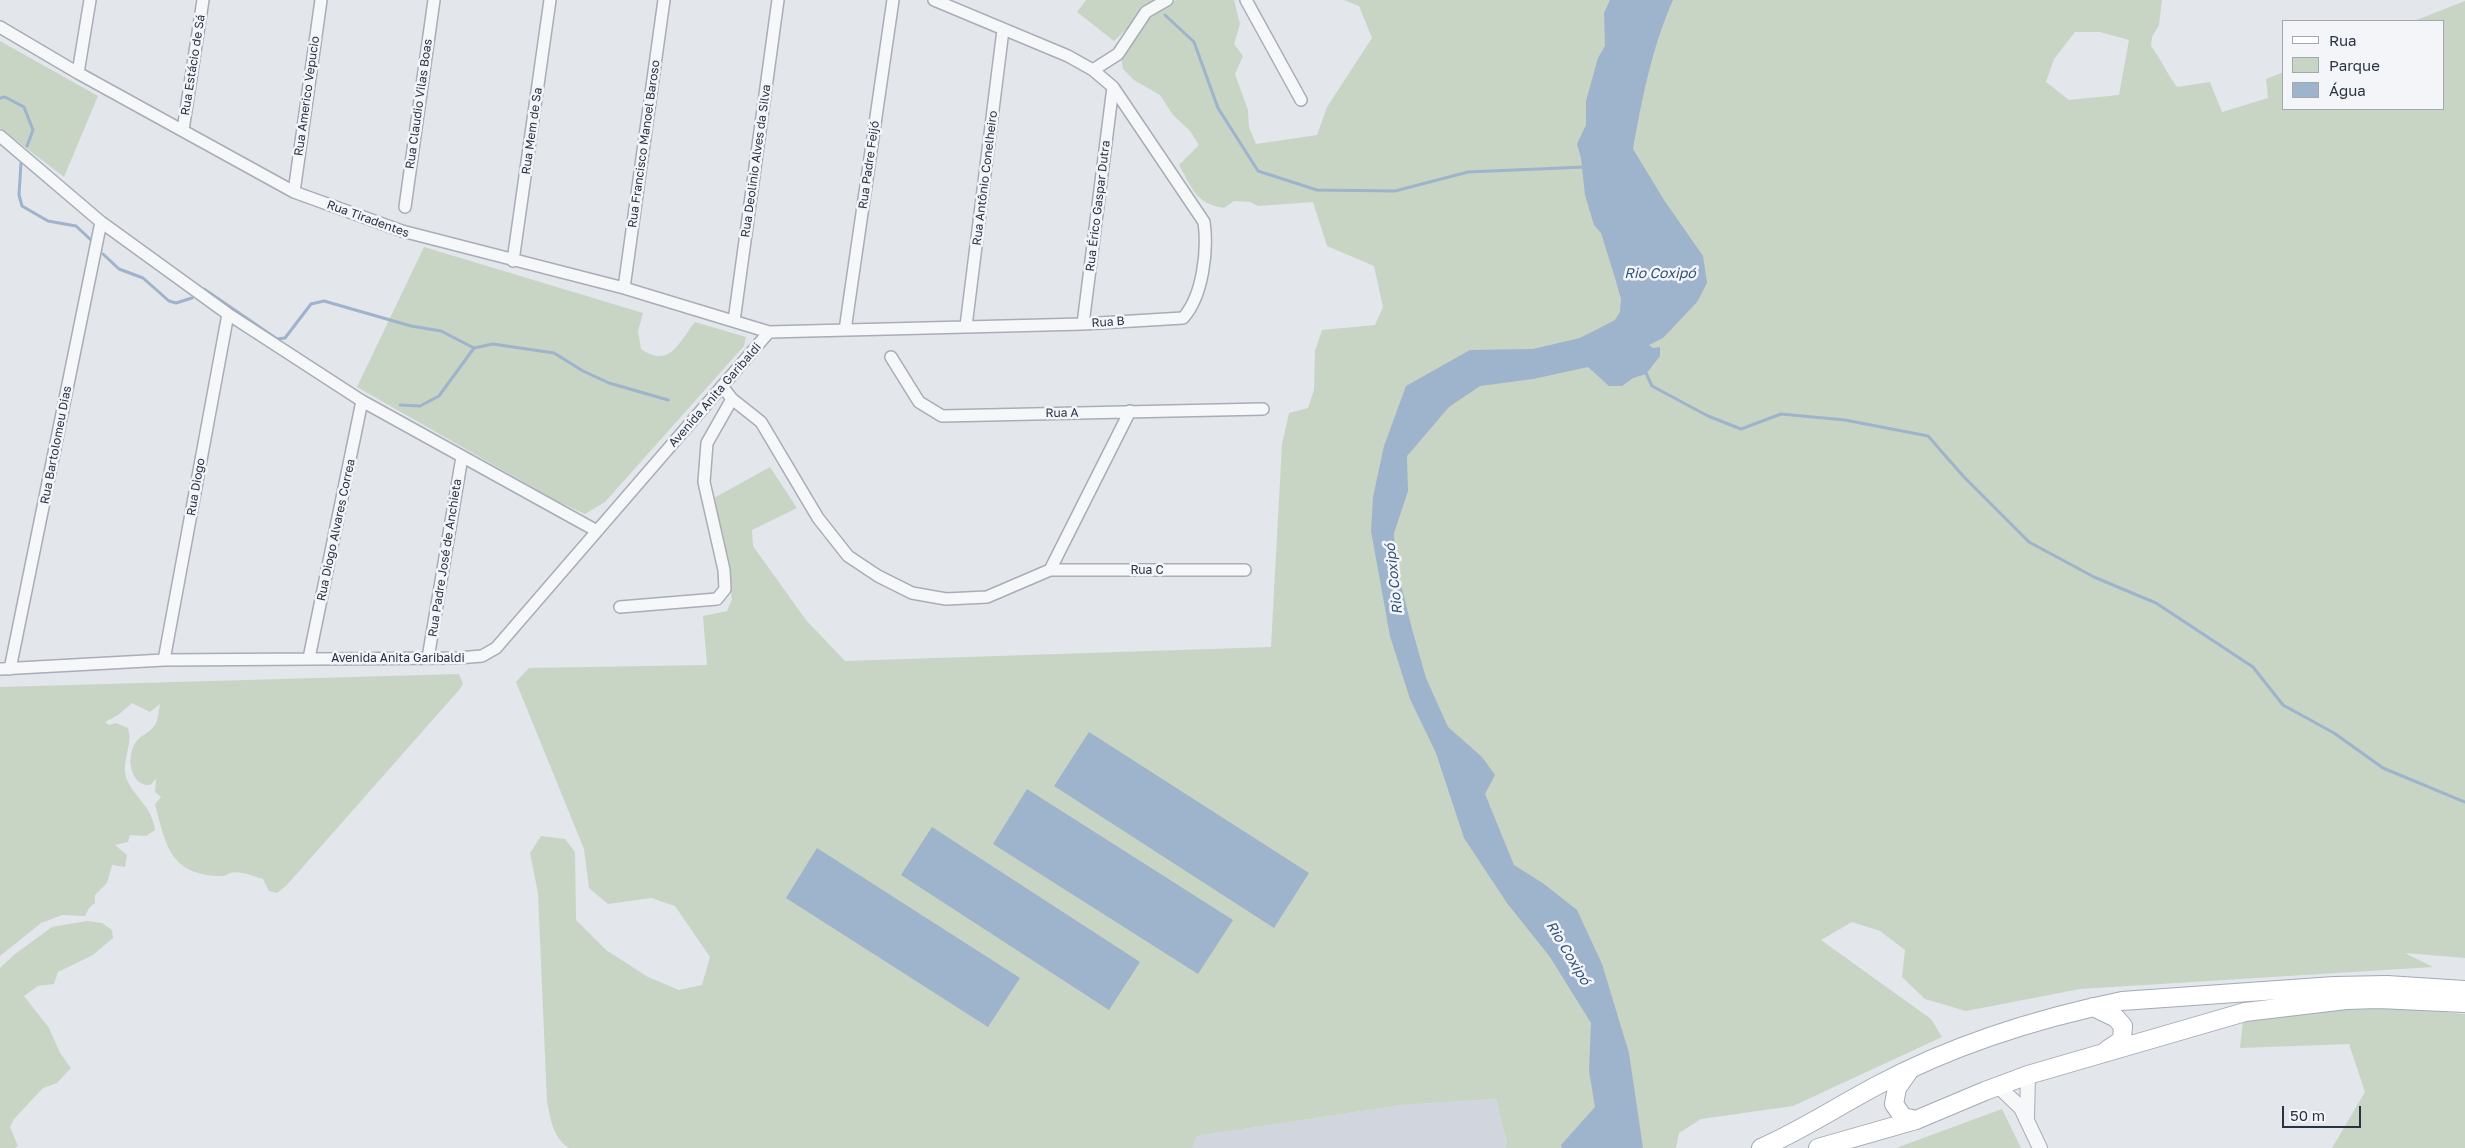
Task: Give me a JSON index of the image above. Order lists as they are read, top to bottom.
{
  "streets": {
    "street": [
      "Rua Estácio de Sá",
      "Rua Americo Vepucio",
      "Rua Claudio Vilas Boas",
      "Rua Mem de Sa",
      "Rua Francisco Manoel Baroso",
      "Rua Deolinio Alves da Silva",
      "Rua Padre Feijó",
      "Rua Antônio Conelheiro",
      "Rua Érico Gaspar Dutra",
      "Rua Tiradentes",
      "Rua B",
      "Avenida Anita Garibaldi",
      "Rua A",
      "Rua Bartolomeu Dias",
      "Rua Diogo",
      "Rua Diogo Alvares Correa",
      "Rua Padre José de Anchieta",
      "Rua C"
    ]
  },
  "crossings": [
    ["Rua Estácio de Sá", "Rua Tiradentes"],
    ["Rua Americo Vepucio", "Rua Tiradentes"],
    ["Rua Mem de Sa", "Rua Tiradentes"],
    ["Rua Francisco Manoel Baroso", "Rua Tiradentes"],
    ["Rua Deolinio Alves da Silva", "Rua Tiradentes"],
    ["Rua Padre Feijó", "Rua B"],
    ["Rua Antônio Conelheiro", "Rua B"],
    ["Rua Érico Gaspar Dutra", "Rua B"],
    ["Rua Tiradentes", "Rua B"],
    ["Rua Tiradentes", "Avenida Anita Garibaldi"],
    ["Rua B", "Avenida Anita Garibaldi"],
    ["Avenida Anita Garibaldi", "Rua Bartolomeu Dias"],
    ["Avenida Anita Garibaldi", "Rua Diogo"],
    ["Avenida Anita Garibaldi", "Rua Diogo Alvares Correa"],
    ["Avenida Anita Garibaldi", "Rua Padre José de Anchieta"]
  ],
  "water": ["Rio Coxipó"],
  "legend": ["Rua", "Parque", "Água"],
  "scale_bar": "50 m"
}
